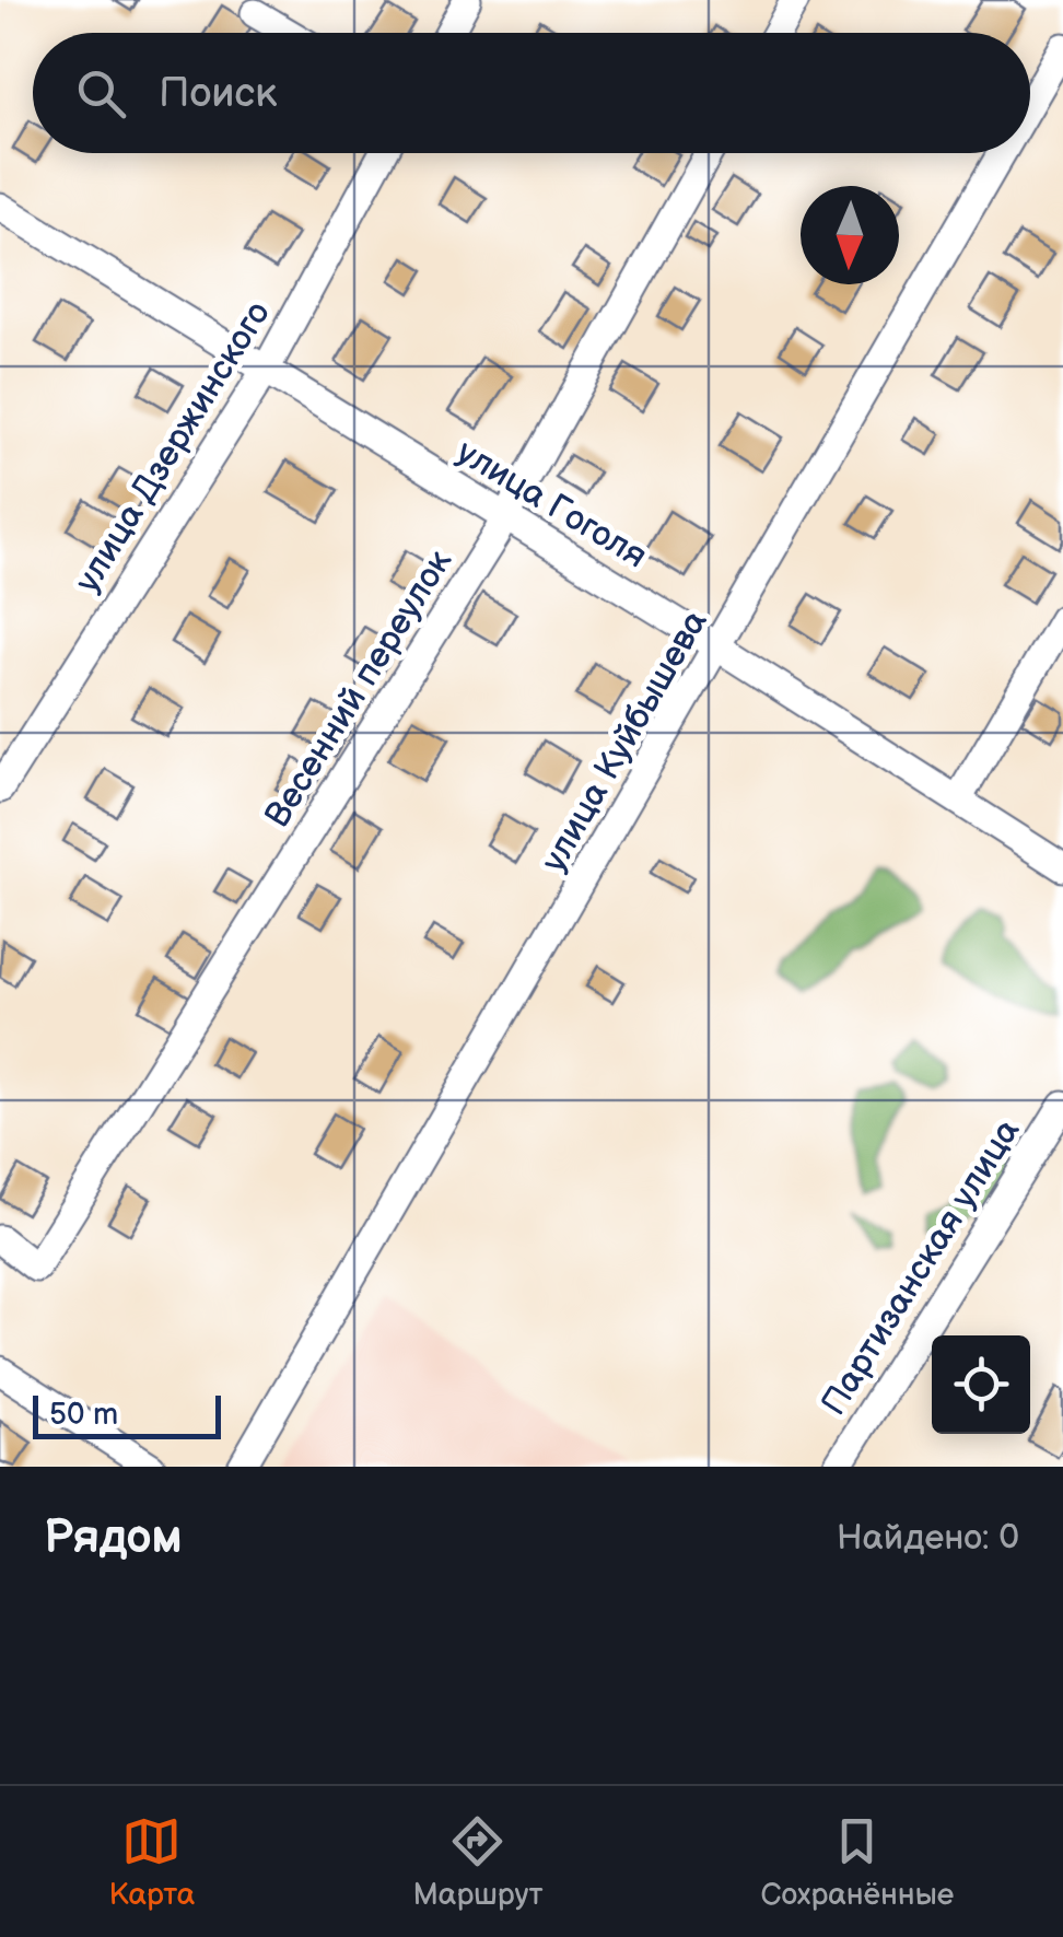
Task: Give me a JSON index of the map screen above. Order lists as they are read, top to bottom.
{
  "streets": {
    "street": [
      "улица Дзержинского",
      "улица Гоголя",
      "Весенний переулок",
      "улица Куйбышева",
      "Партизанская улица"
    ]
  },
  "crossings": [
    ["улица Дзержинского", "улица Гоголя"],
    ["улица Гоголя", "Весенний переулок"],
    ["улица Гоголя", "улица Куйбышева"]
  ],
  "scale_bar": "50 m",
  "north": "bottom",
  "page": {
    "search": "Поиск",
    "scale": "50 m",
    "heading": ["Рядом", "Найдено: 0"],
    "nav": ["Карта", "Маршрут", "Сохранённые"]
  }
}
